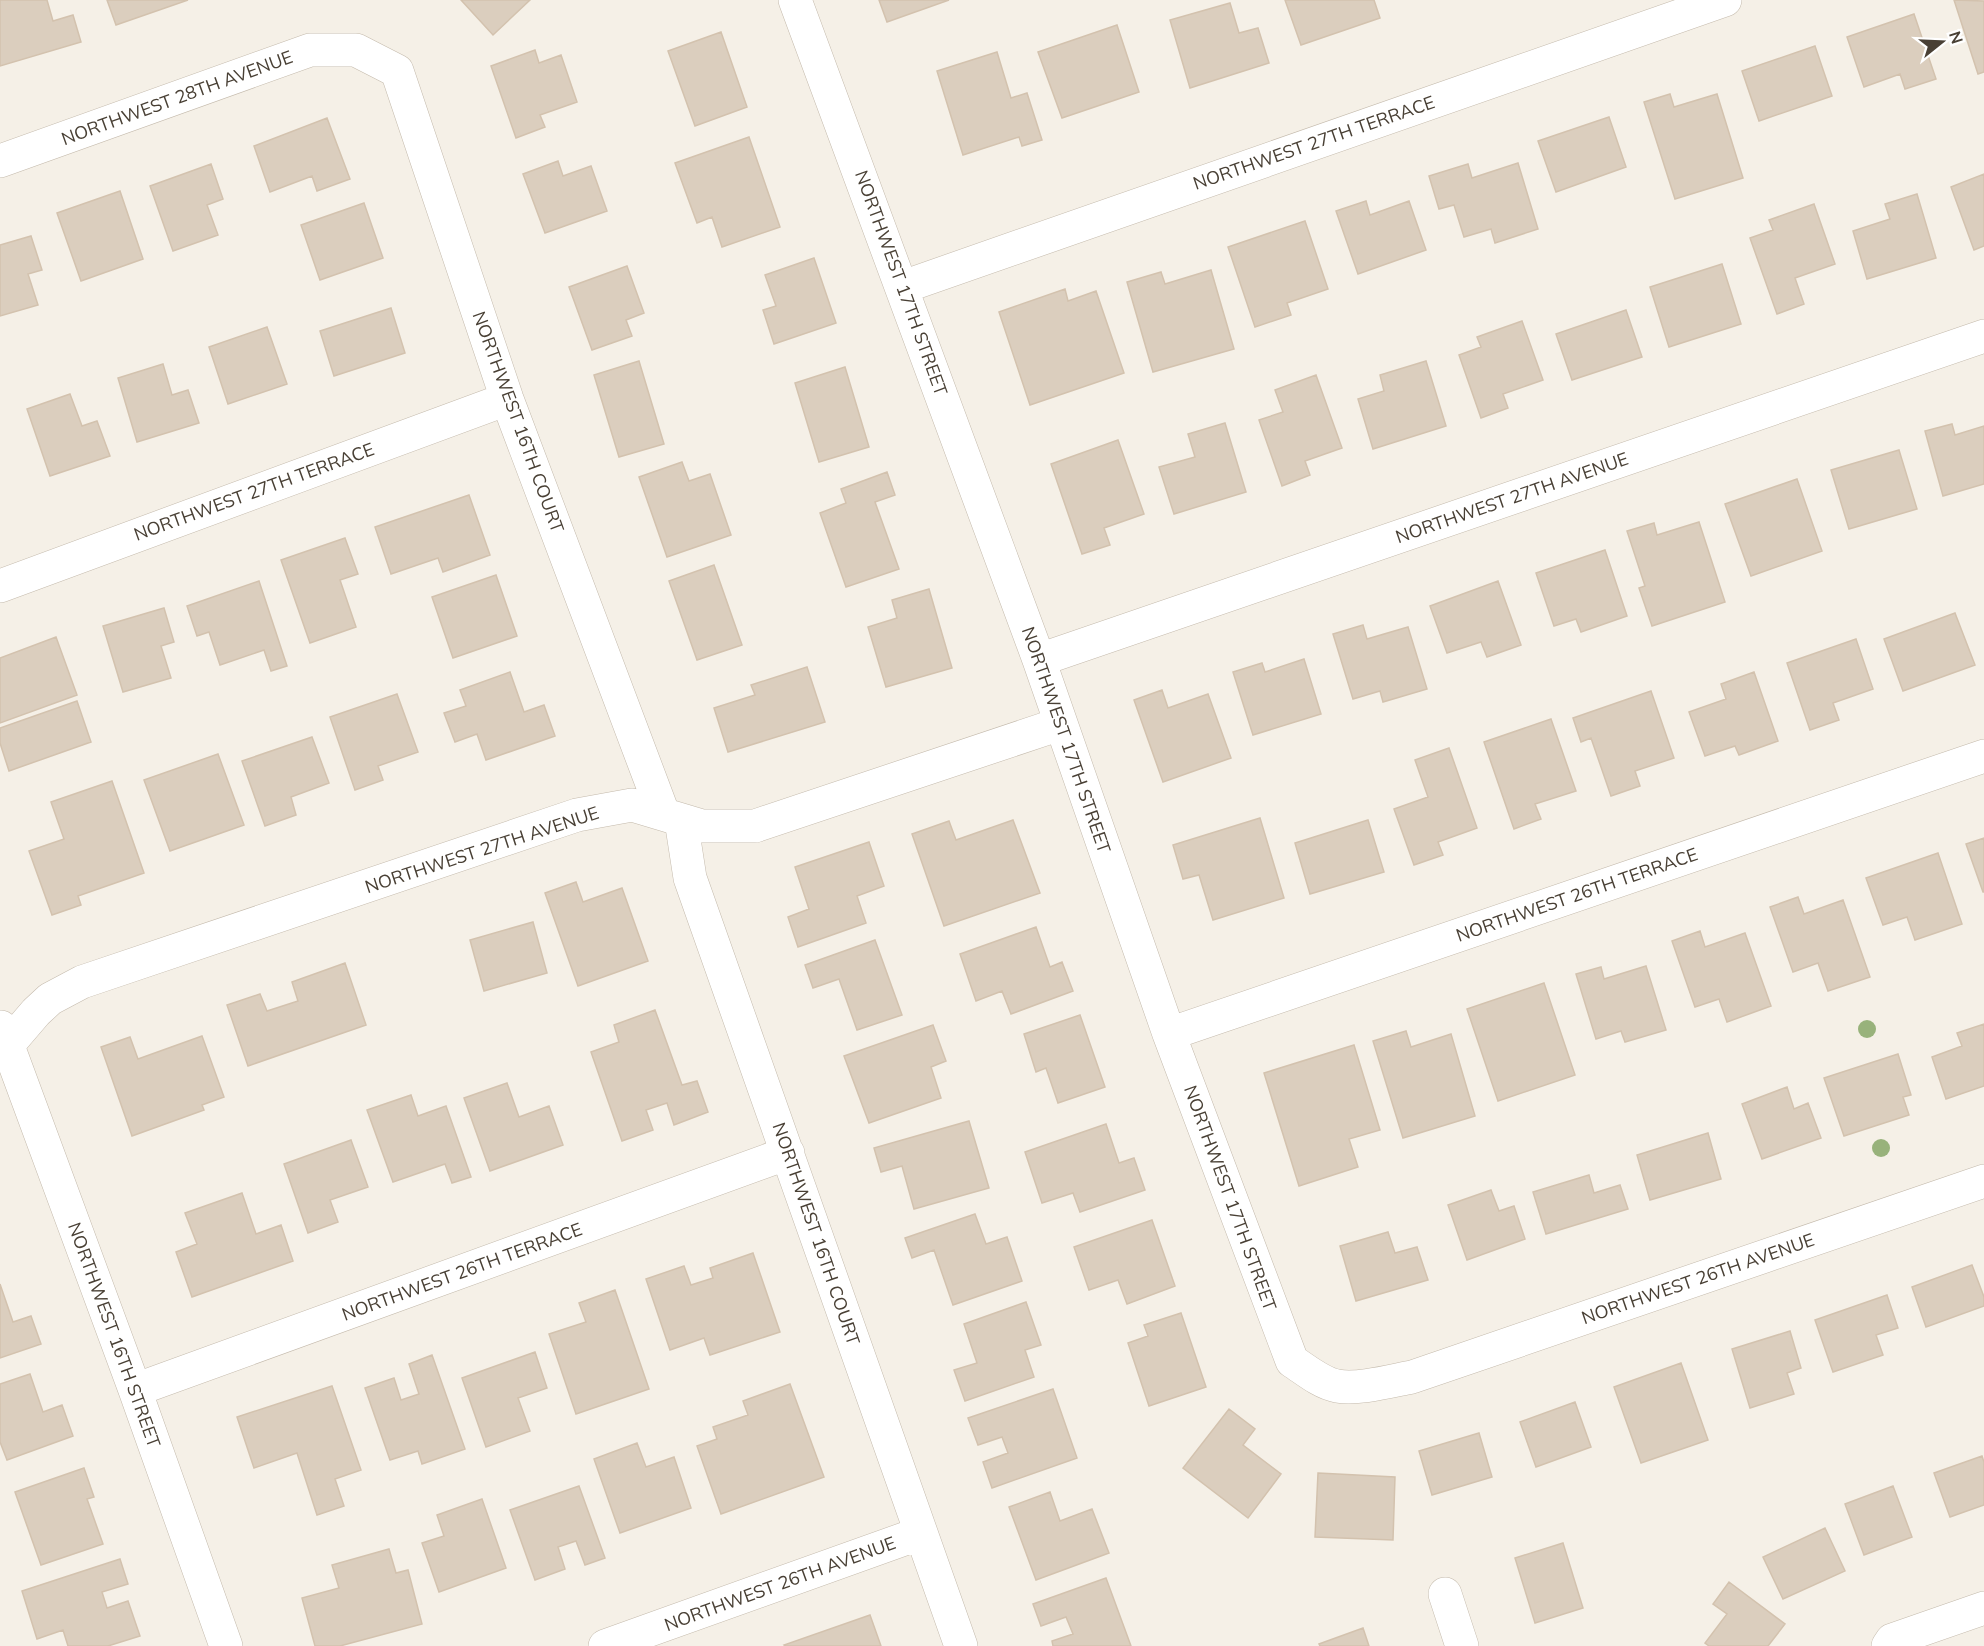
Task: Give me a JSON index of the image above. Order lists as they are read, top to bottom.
{
  "streets": {
    "street": [
      "NORTHWEST 28TH AVENUE",
      "NORTHWEST 27TH TERRACE",
      "NORTHWEST 17TH STREET",
      "NORTHWEST 16TH COURT",
      "NORTHWEST 27TH AVENUE",
      "NORTHWEST 26TH TERRACE",
      "NORTHWEST 26TH AVENUE",
      "NORTHWEST 16TH STREET"
    ]
  },
  "crossings": [
    ["NORTHWEST 28TH AVENUE", "NORTHWEST 16TH COURT"],
    ["NORTHWEST 27TH TERRACE", "NORTHWEST 17TH STREET"],
    ["NORTHWEST 27TH TERRACE", "NORTHWEST 16TH COURT"],
    ["NORTHWEST 17TH STREET", "NORTHWEST 27TH AVENUE"],
    ["NORTHWEST 17TH STREET", "NORTHWEST 26TH TERRACE"],
    ["NORTHWEST 17TH STREET", "NORTHWEST 26TH AVENUE"],
    ["NORTHWEST 16TH COURT", "NORTHWEST 27TH AVENUE"],
    ["NORTHWEST 16TH COURT", "NORTHWEST 26TH TERRACE"],
    ["NORTHWEST 16TH COURT", "NORTHWEST 26TH AVENUE"],
    ["NORTHWEST 27TH AVENUE", "NORTHWEST 16TH STREET"],
    ["NORTHWEST 26TH TERRACE", "NORTHWEST 16TH STREET"]
  ],
  "north": "right"
}
